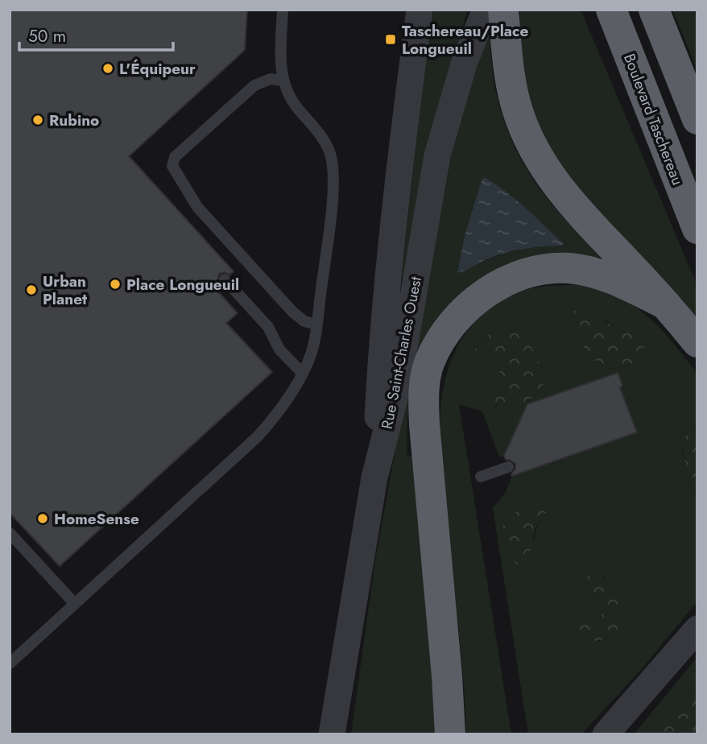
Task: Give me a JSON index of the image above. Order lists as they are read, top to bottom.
{
  "streets": {
    "highway": ["Boulevard Taschereau"],
    "street": ["Rue Saint-Charles Ouest"]
  },
  "places": {
    "transit": ["Taschereau/Place Longueuil"],
    "other": [
      "L'Équipeur",
      "Rubino",
      "Place Longueuil",
      "Urban Planet",
      "HomeSense"
    ]
  },
  "scale_bar": "50 m"
}
